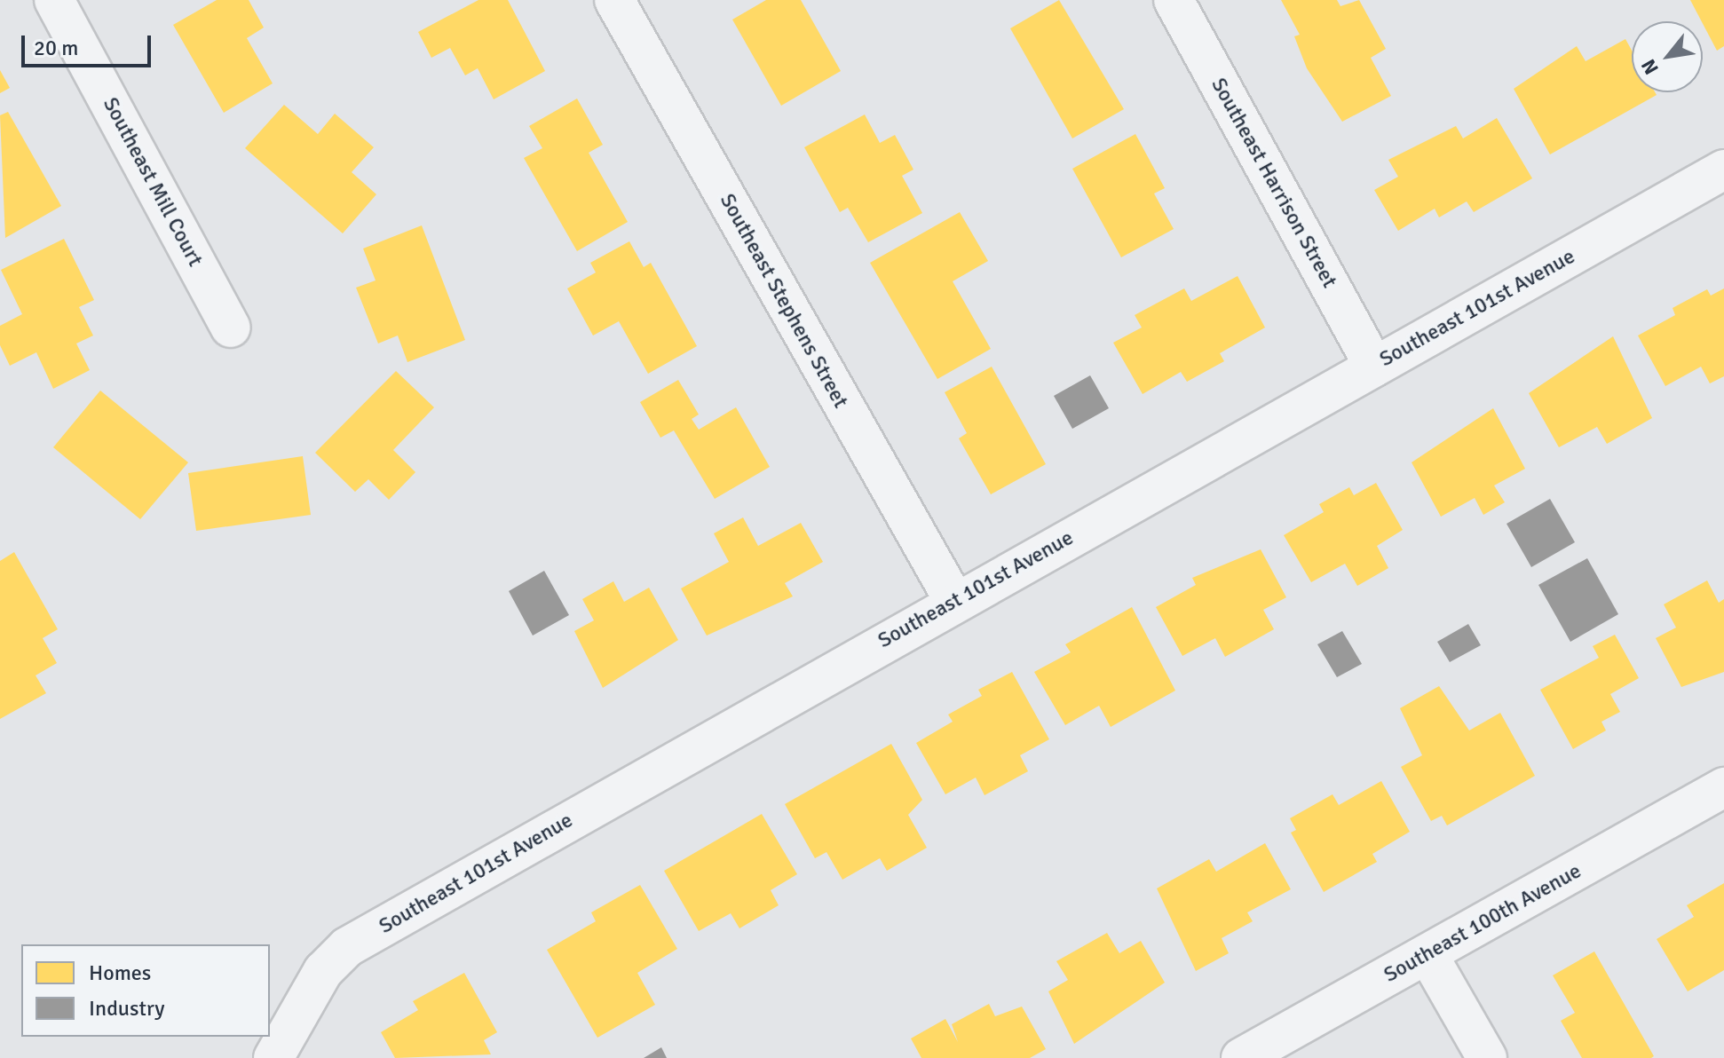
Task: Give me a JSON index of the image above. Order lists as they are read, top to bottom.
{
  "streets": {
    "street": [
      "Southeast Mill Court",
      "Southeast Harrison Street",
      "Southeast Stephens Street",
      "Southeast 101st Avenue",
      "Southeast 100th Avenue"
    ]
  },
  "crossings": [
    ["Southeast Harrison Street", "Southeast 101st Avenue"],
    ["Southeast Stephens Street", "Southeast 101st Avenue"]
  ],
  "legend": ["Homes", "Industry"],
  "scale_bar": "20 m",
  "north": "bottom left"
}
